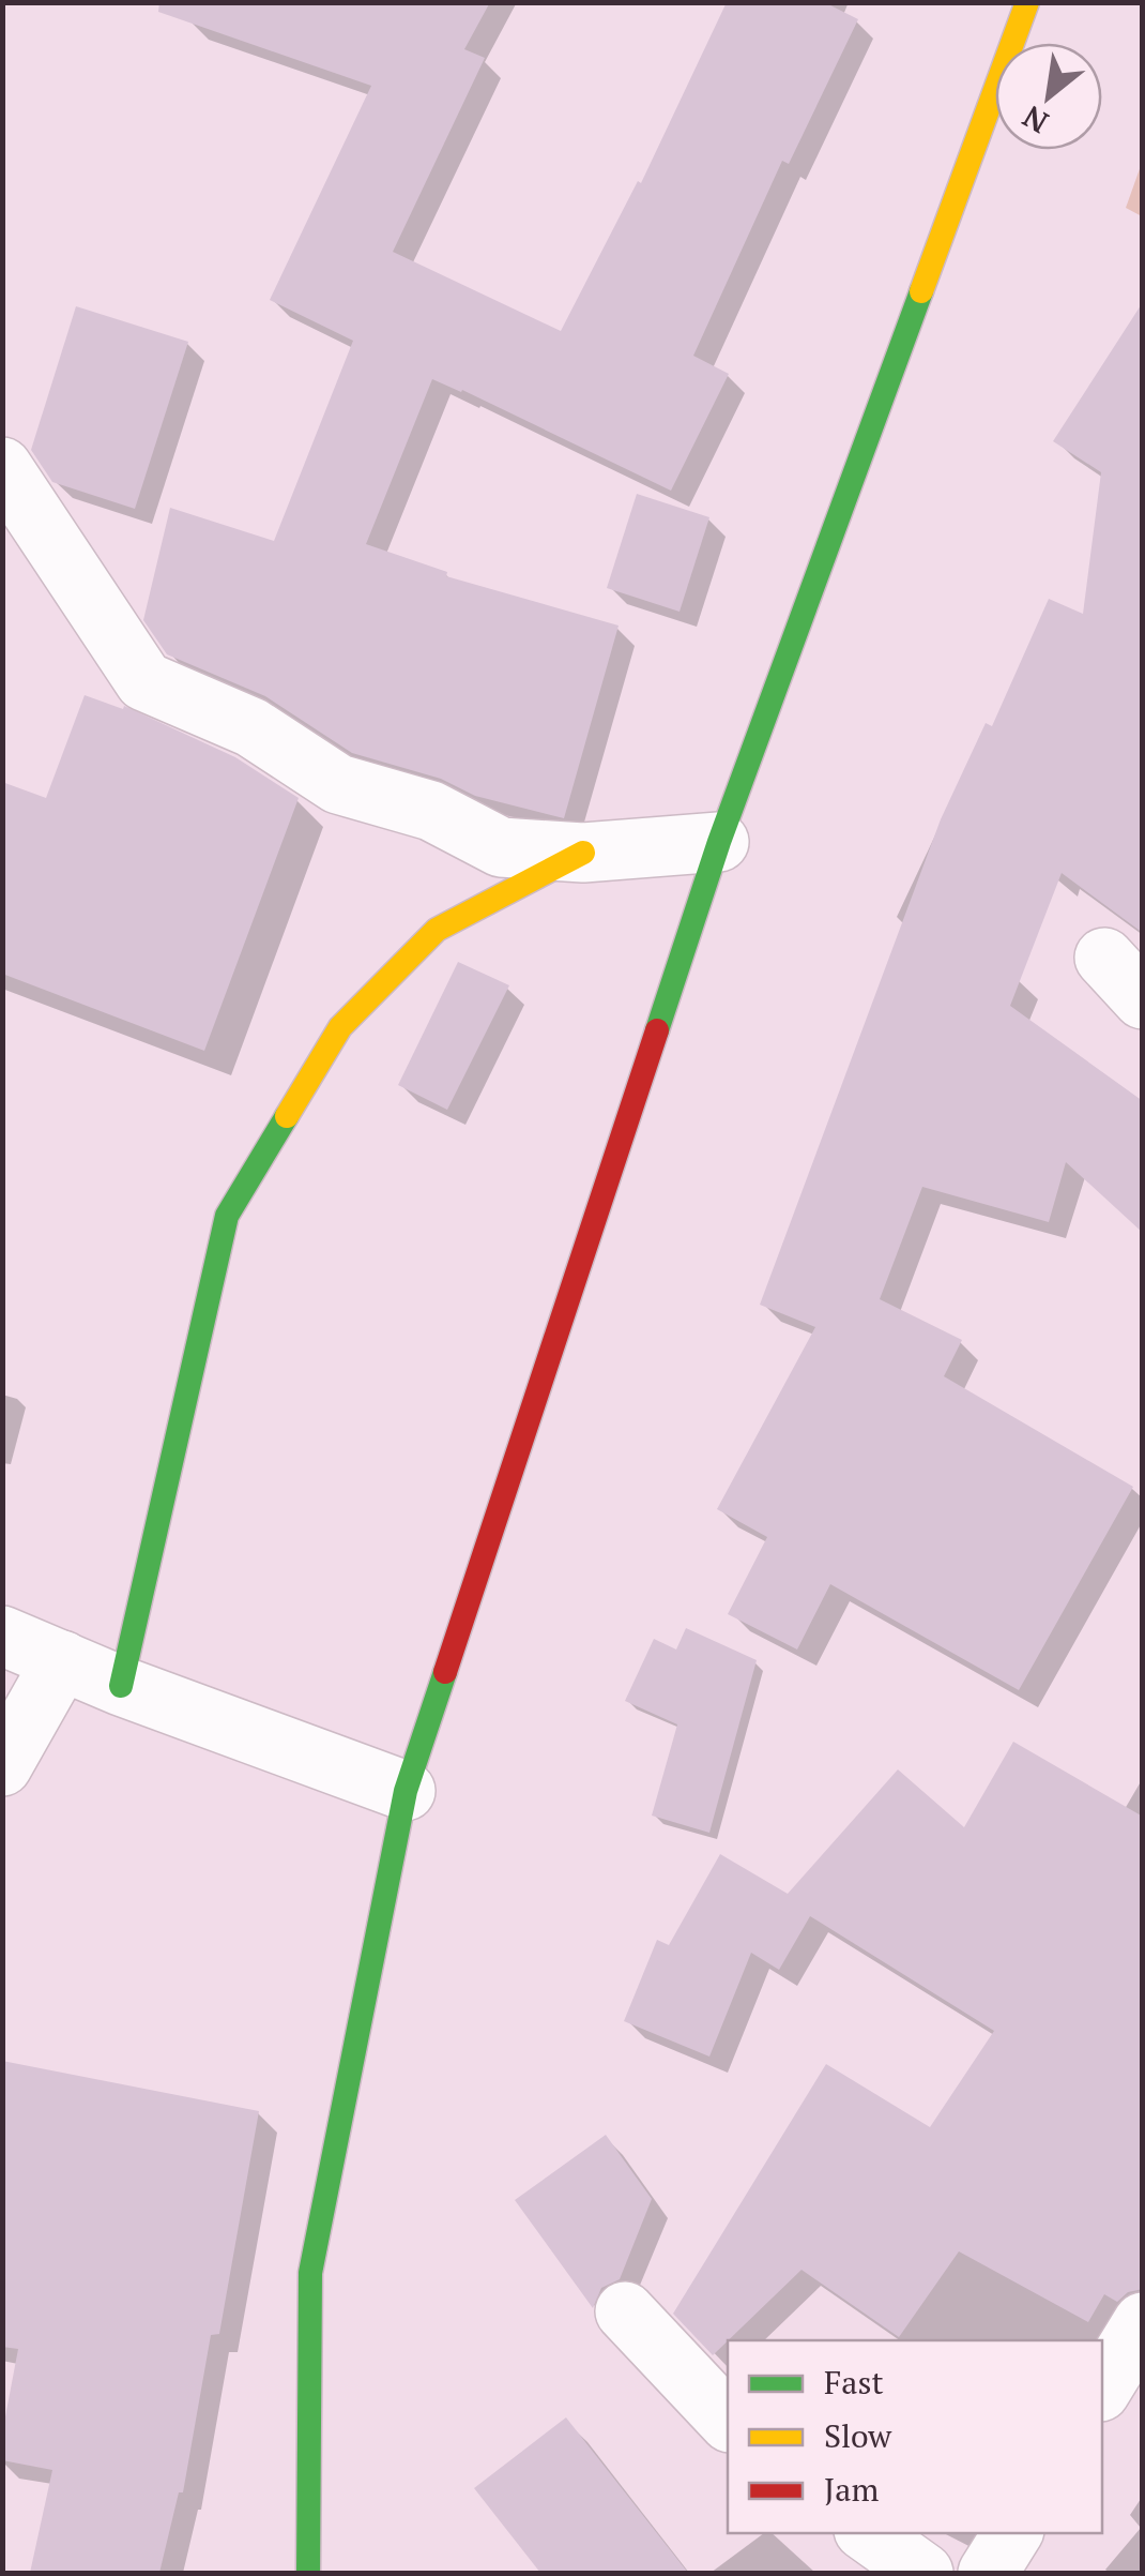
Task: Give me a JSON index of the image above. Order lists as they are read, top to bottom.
{
  "legend": ["Fast", "Slow", "Jam"],
  "north": "bottom left"
}
